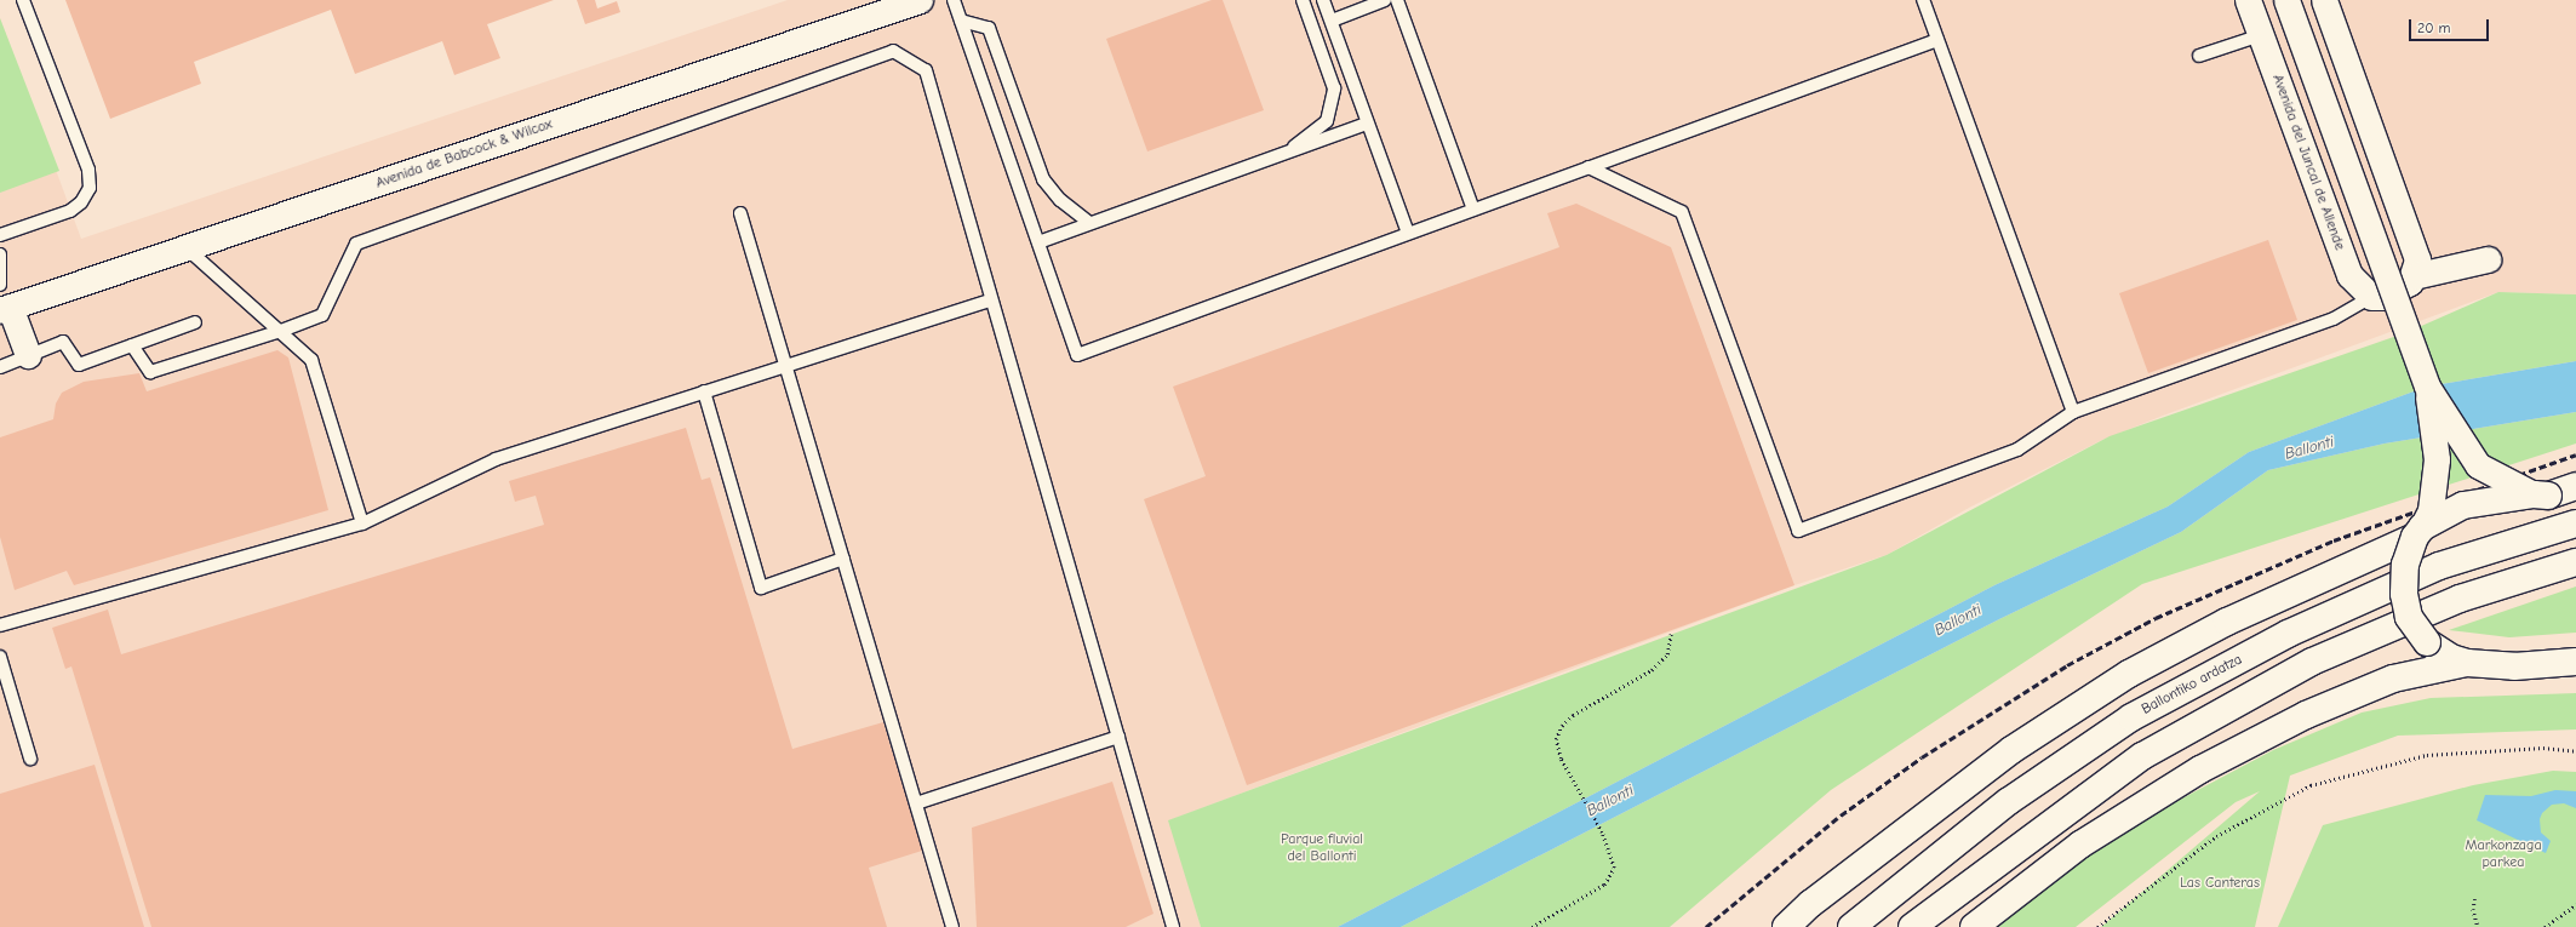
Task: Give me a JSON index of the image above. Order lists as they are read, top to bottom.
{
  "streets": {
    "main road": ["Ballontiko ardatza"],
    "street": ["Avenida de Babcock & Wilcox", "Avenida del Juncal de Allende"]
  },
  "water": ["Ballonti"],
  "parks": ["Parque fluvial del Ballonti", "Markonzaga parkea", "Las Canteras"],
  "scale_bar": "20 m"
}
